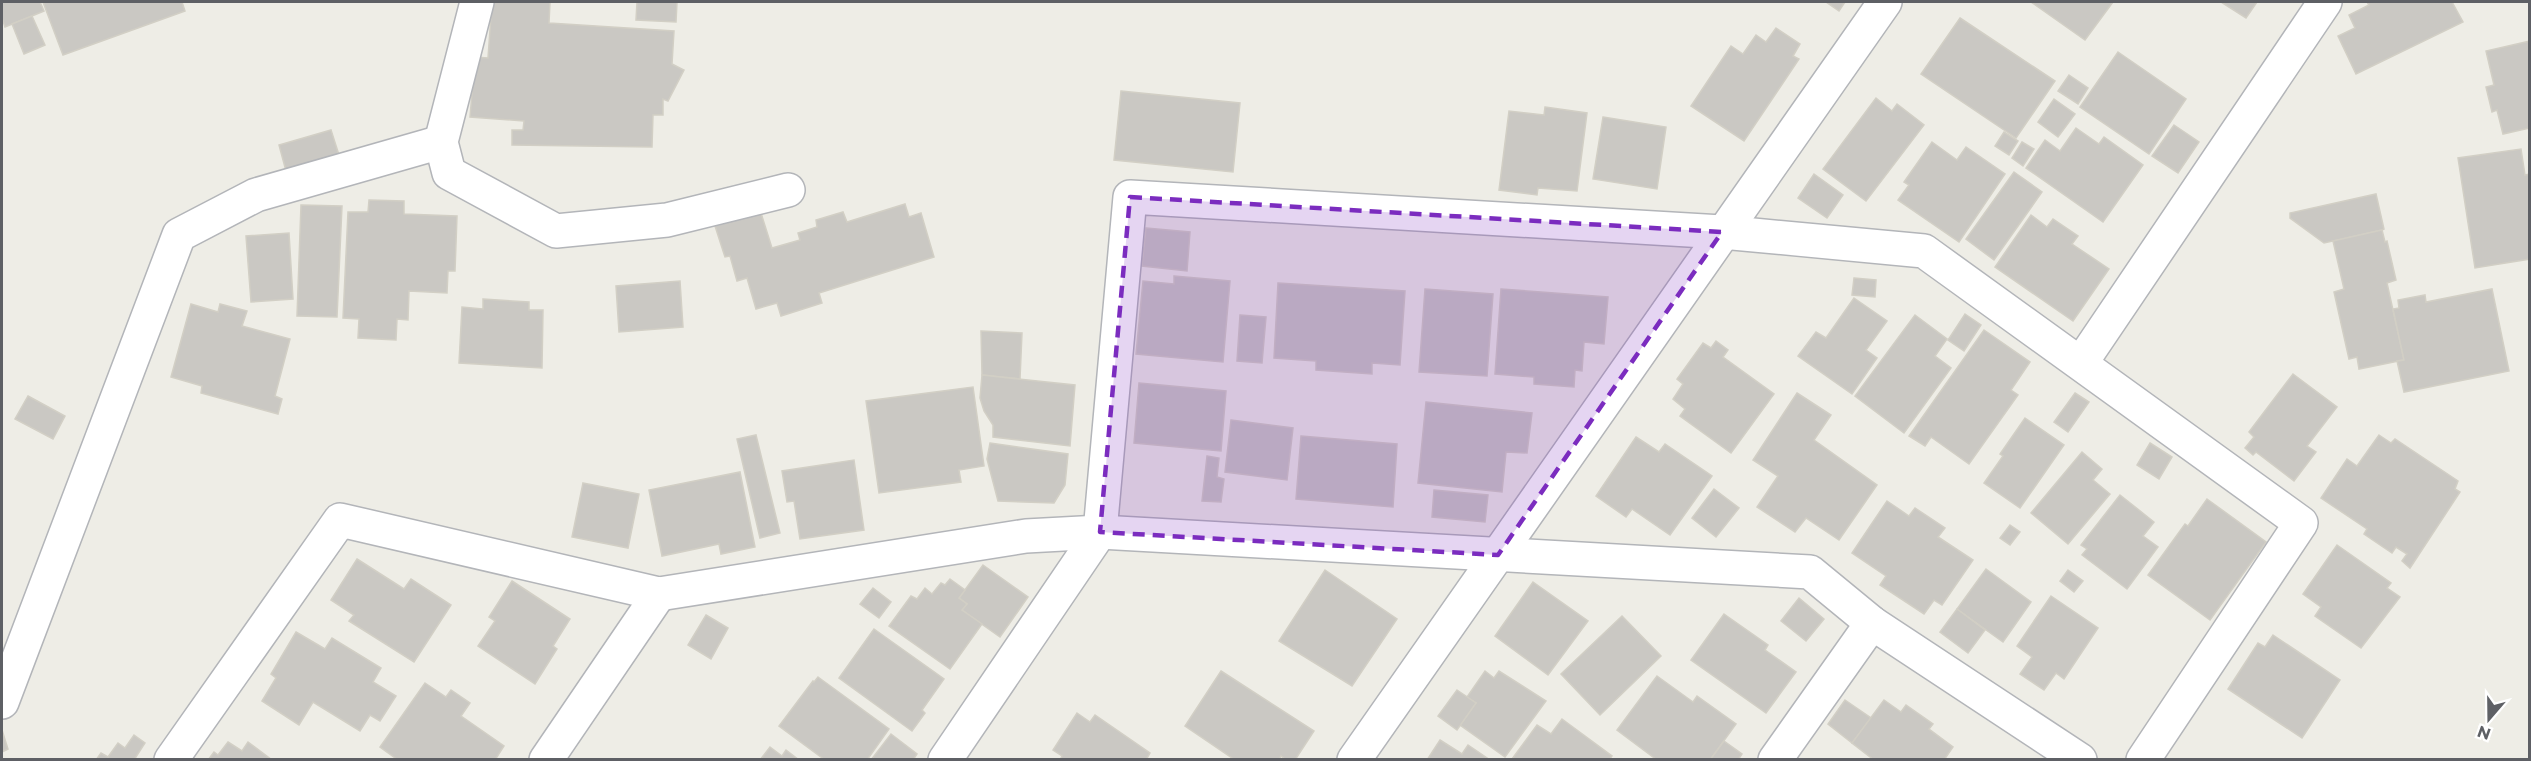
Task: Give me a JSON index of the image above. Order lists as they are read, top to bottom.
{
  "north": "bottom"
}
